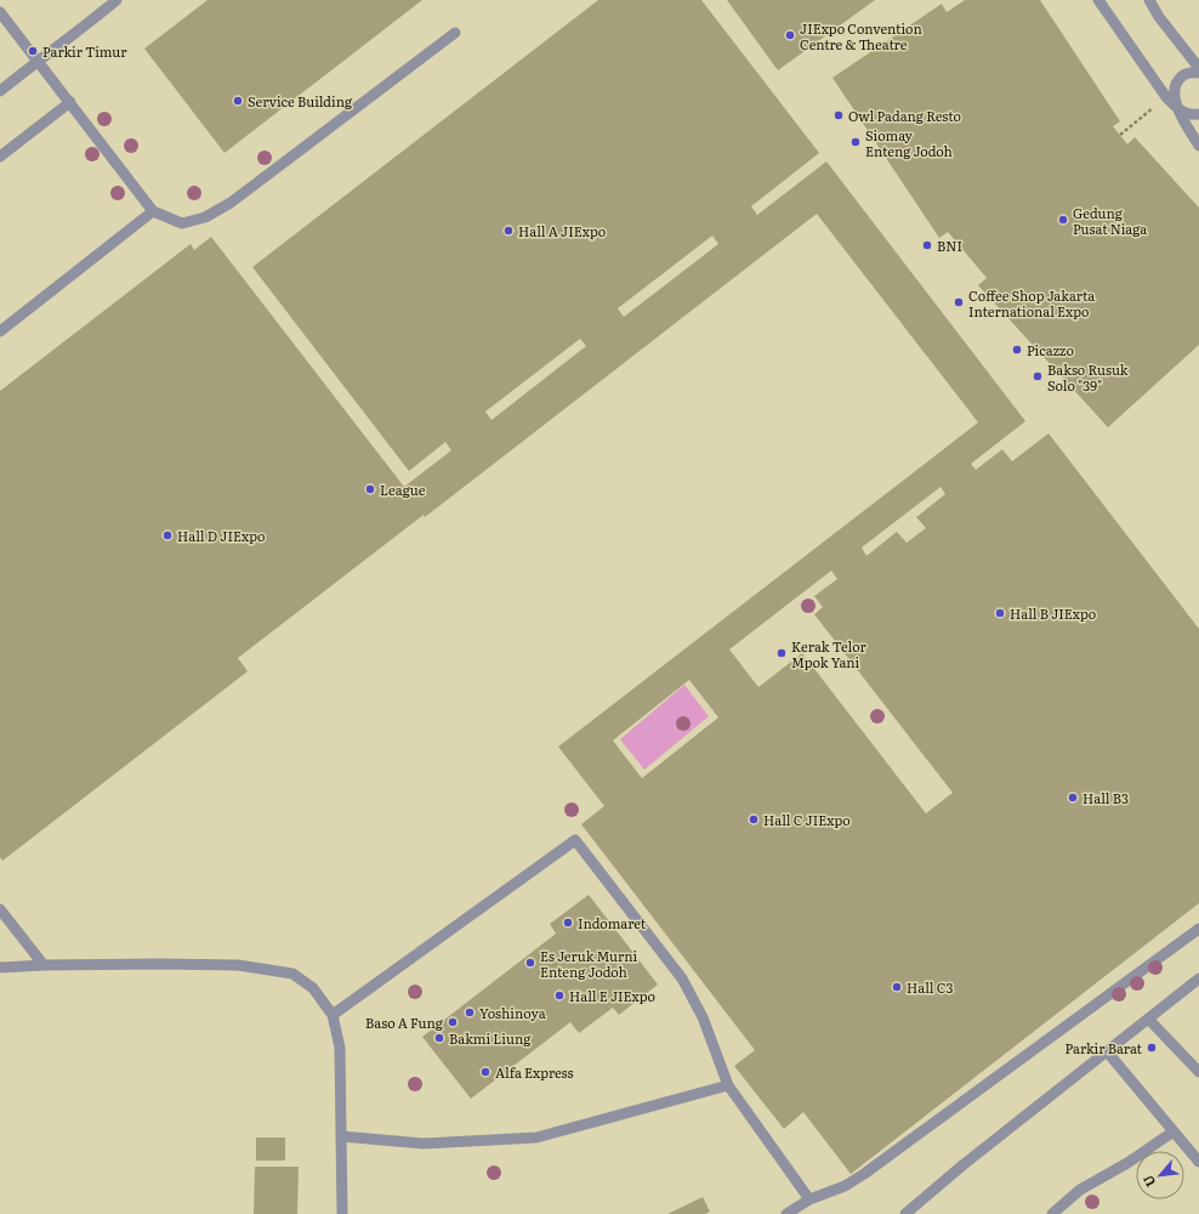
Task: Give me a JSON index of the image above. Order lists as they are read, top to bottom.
{
  "places": [
    "JIExpo Convention Centre & Theatre",
    "Parkir Timur",
    "Service Building",
    "Owl Padang Resto",
    "Siomay Enteng Jodoh",
    "Gedung Pusat Niaga",
    "Hall A JIExpo",
    "BNI",
    "Coffee Shop Jakarta International Expo",
    "Picazzo",
    "Bakso Rusuk Solo \"39\"",
    "League",
    "Hall D JIExpo",
    "Hall B JIExpo",
    "Kerak Telor Mpok Yani",
    "Hall B3",
    "Hall C JIExpo",
    "Indomaret",
    "Es Jeruk Murni Enteng Jodoh",
    "Hall C3",
    "Hall E JIExpo",
    "Yoshinoya",
    "Baso A Fung",
    "Bakmi Liung",
    "Parkir Barat",
    "Alfa Express"
  ],
  "north": "bottom left"
}
